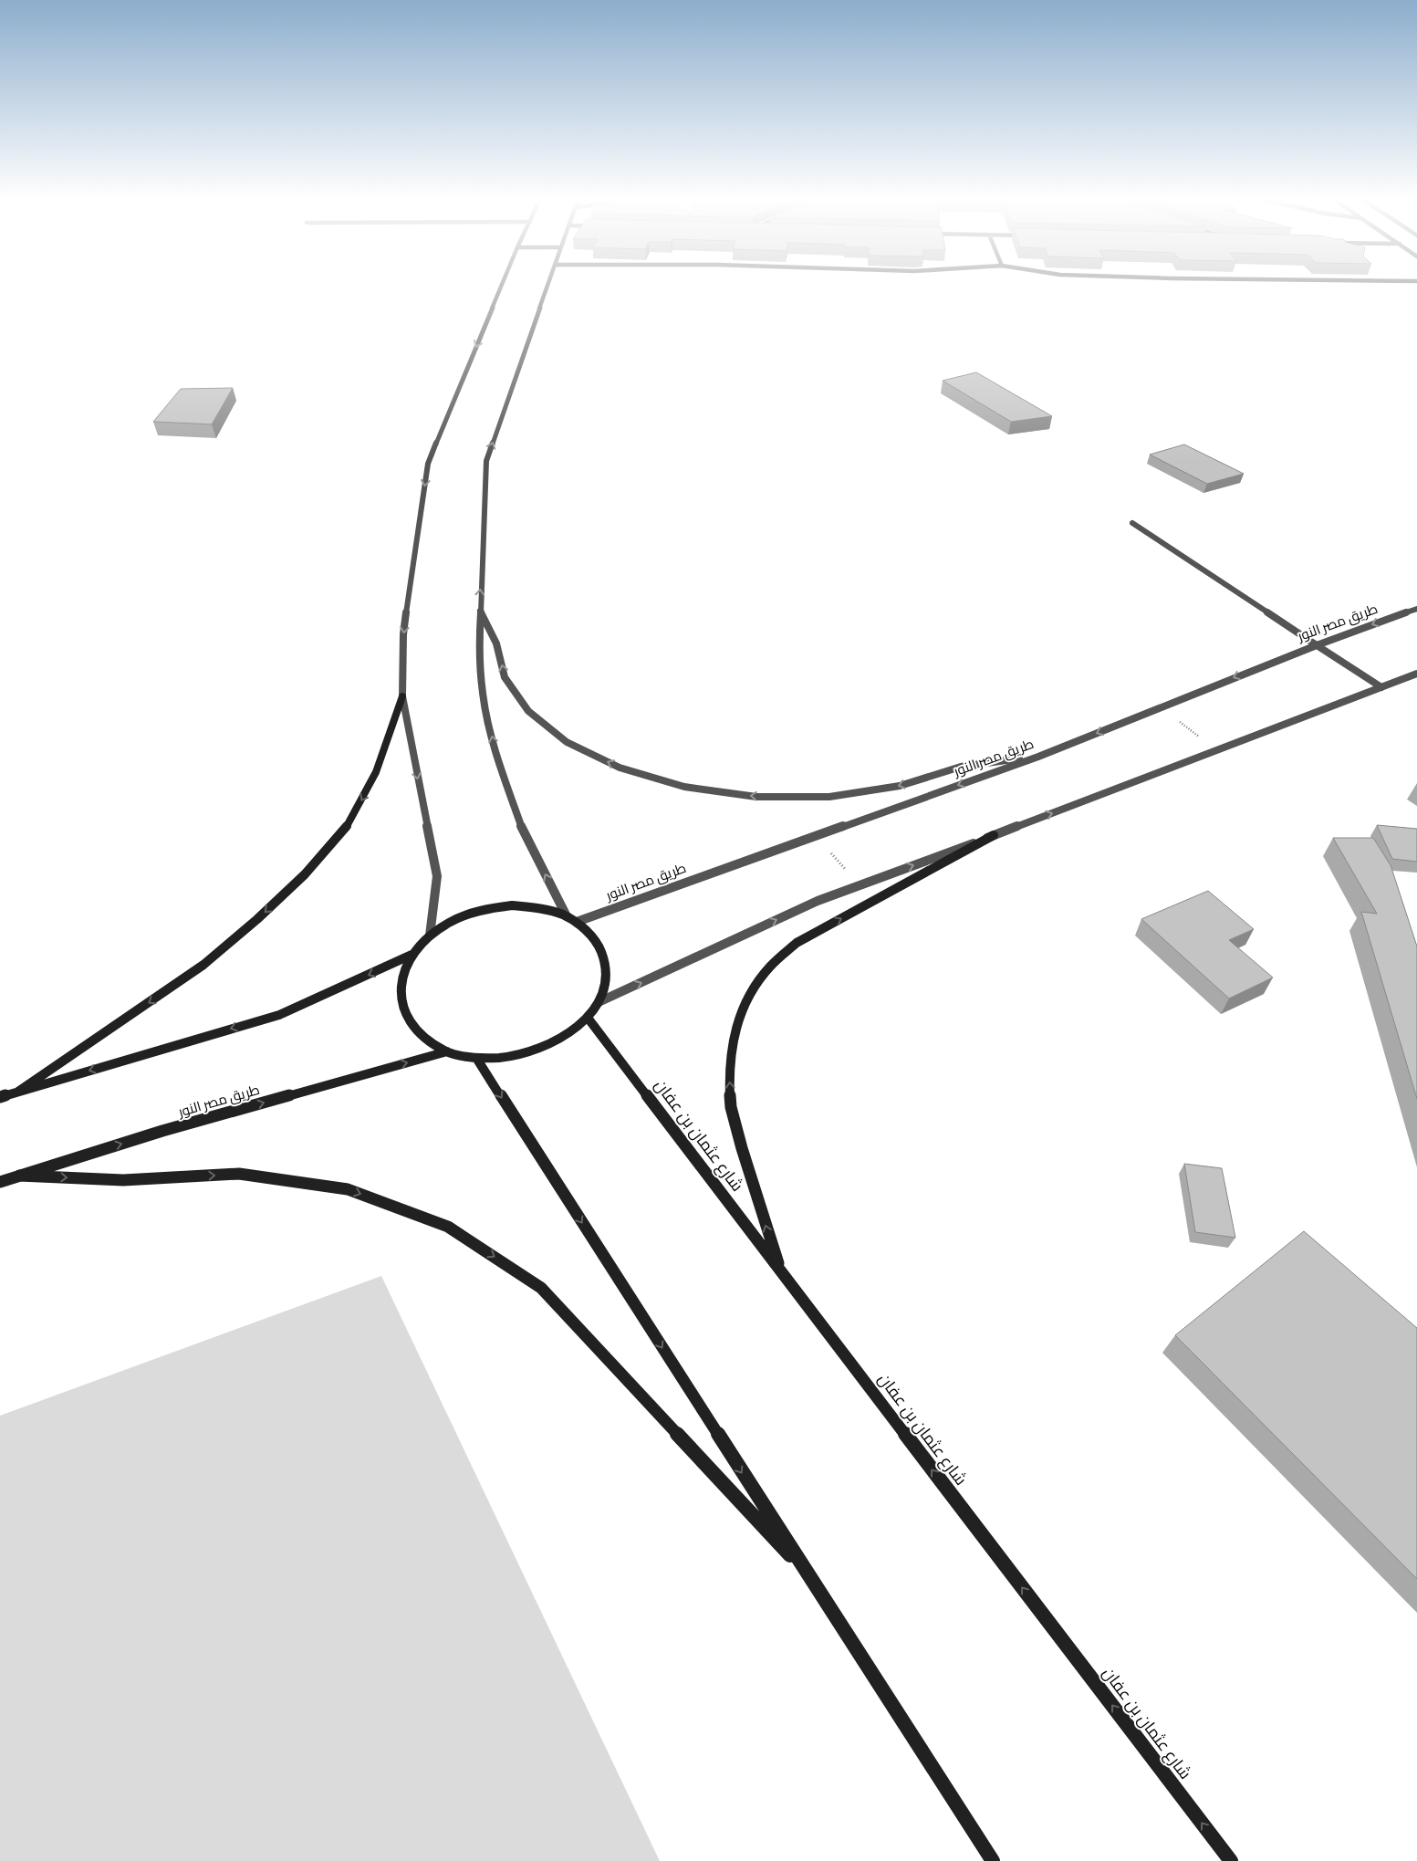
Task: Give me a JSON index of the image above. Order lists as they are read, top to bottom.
{
  "streets": {
    "main road": ["طريق مصر النور", "شارع عثمان بن عفان"]
  },
  "one_way": ["شارع عثمان بن عفان"]
}
